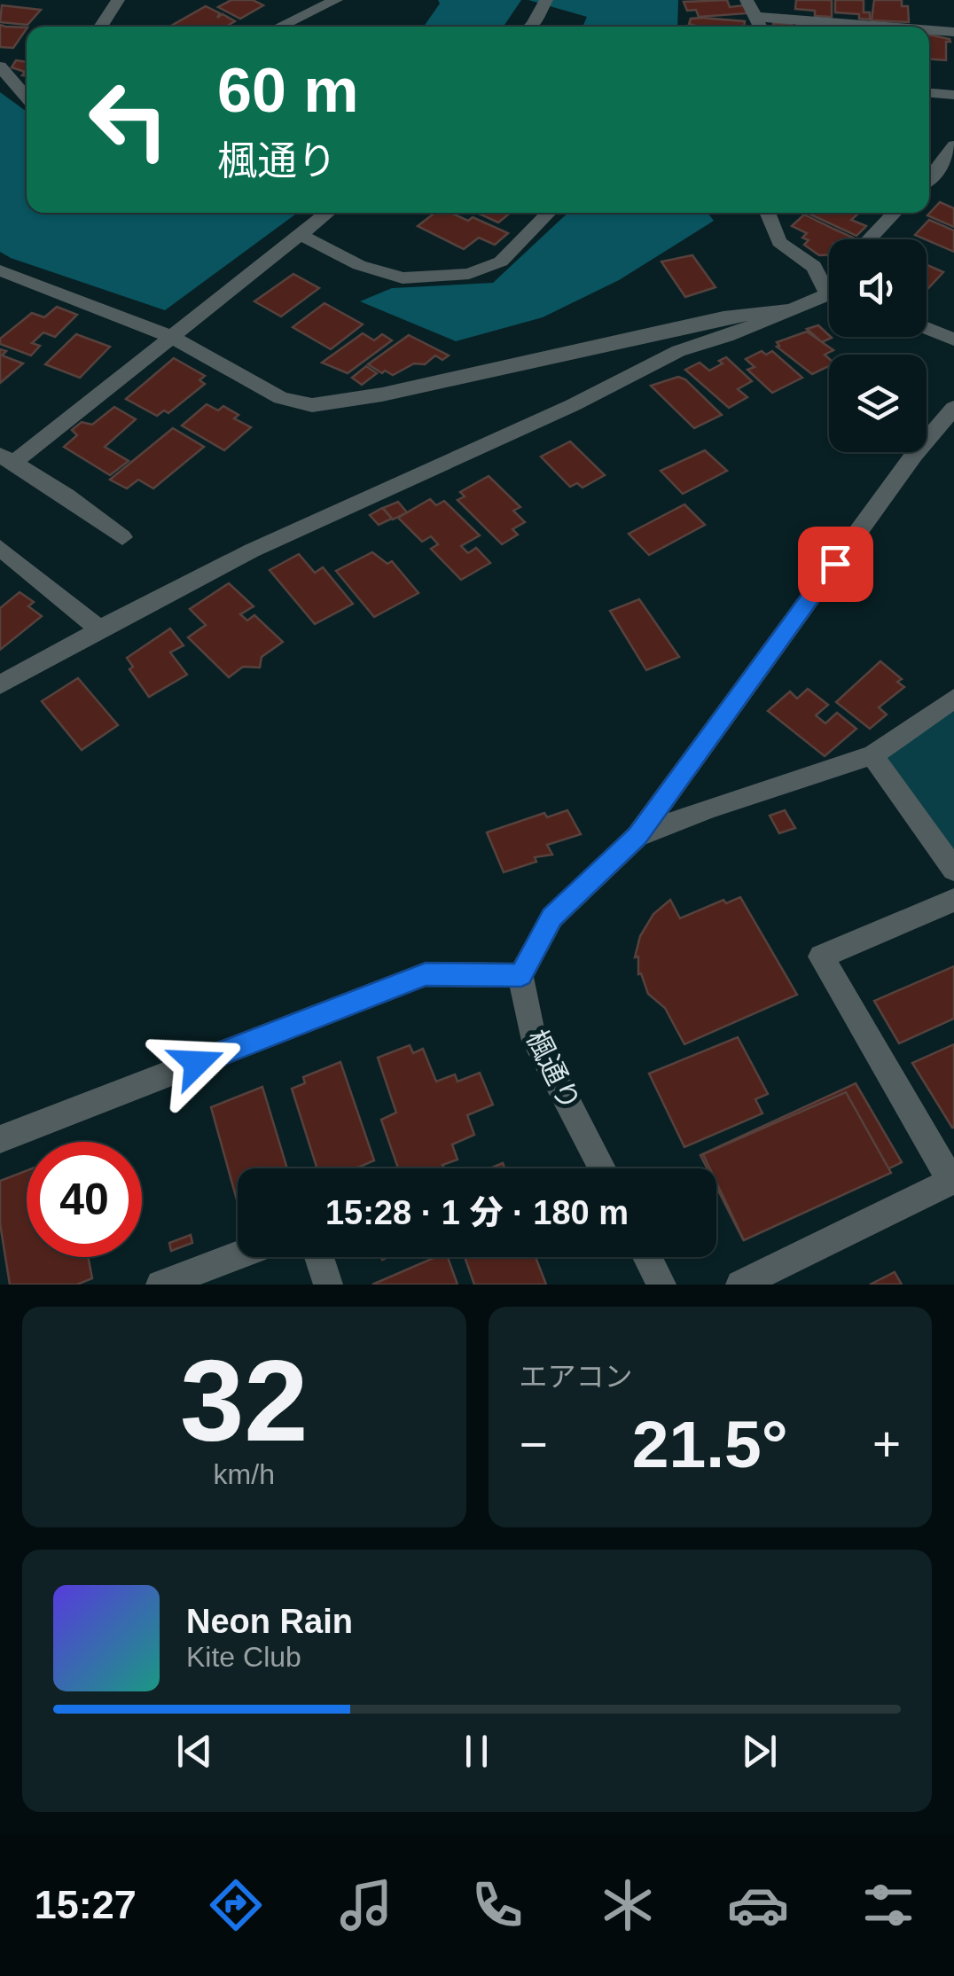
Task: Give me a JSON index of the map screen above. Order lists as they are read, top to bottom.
{
  "streets": {
    "street": ["楓通り"]
  },
  "page": {
    "turn": ["60 m", "楓通り"],
    "limit": "40",
    "trip": "15:28 · 1 分 · 180 m",
    "tile": [
      ["32", "km/h"],
      "エアコン"
    ],
    "heat": ["−", "21.5°", "+"],
    "song": ["Neon Rain", "Kite Club"],
    "tabs": "15:27"
  }
}
